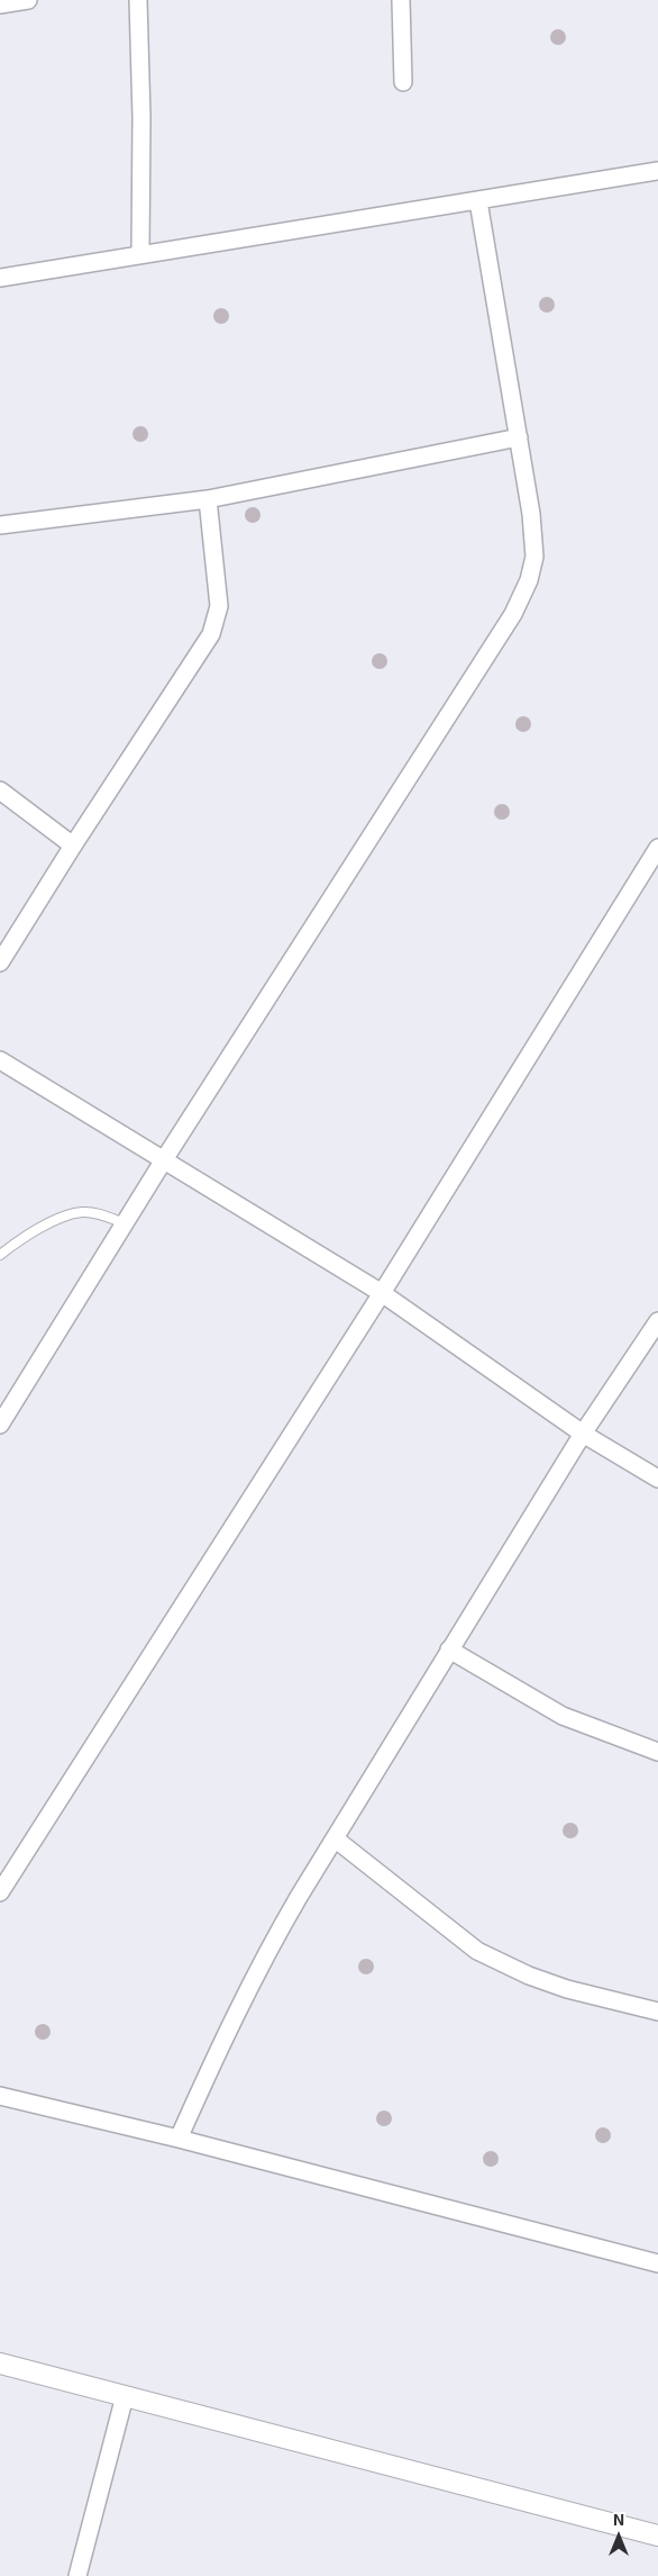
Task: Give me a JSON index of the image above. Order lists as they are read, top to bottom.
{
  "north": "top"
}
